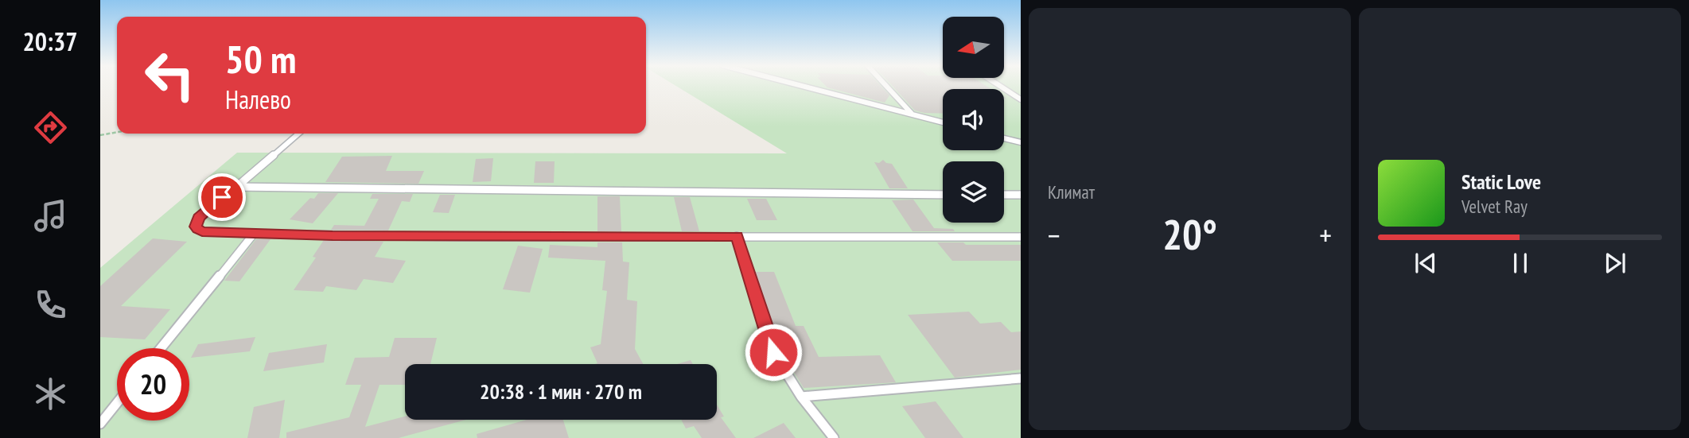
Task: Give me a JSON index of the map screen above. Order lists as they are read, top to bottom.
{
  "north": "left",
  "page": {
    "tabs": "20:37",
    "tile": "Климат",
    "turn": ["50 m", "Налево"],
    "song": ["Static Love", "Velvet Ray"],
    "heat": ["−", "20°", "+"],
    "limit": "20",
    "trip": "20:38 · 1 мин · 270 m"
  }
}
